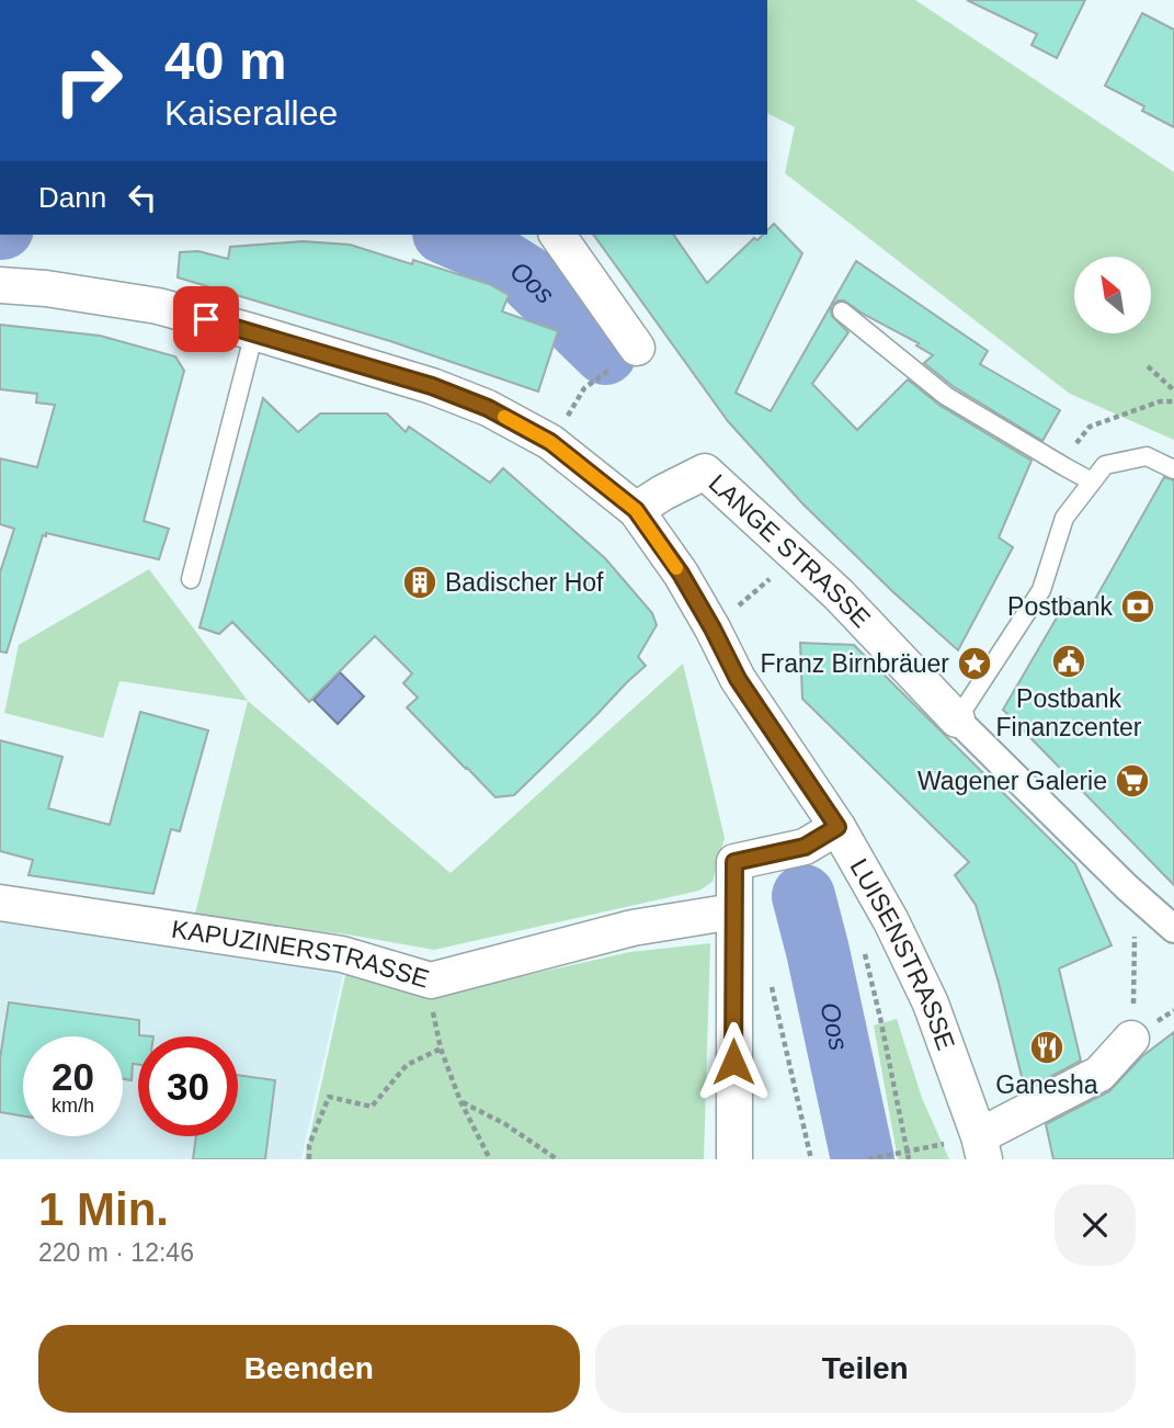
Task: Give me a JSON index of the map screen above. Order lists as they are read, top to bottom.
{
  "streets": {
    "street": ["LANGE STRASSE", "KAPUZINERSTRASSE", "LUISENSTRASSE"]
  },
  "crossings": [
    ["LANGE STRASSE", "LUISENSTRASSE"]
  ],
  "water": ["Oos"],
  "places": {
    "building": ["Badischer Hof"],
    "bank": ["Postbank"],
    "public building": ["Postbank Finanzcenter"],
    "place": ["Franz Birnbräuer"],
    "supermarket": ["Wagener Galerie"],
    "restaurant": ["Ganesha"]
  },
  "north": "top left",
  "page": {
    "turn": ["40 m", "Kaiserallee"],
    "then": "Dann",
    "speed": "20 km/h",
    "limit": "30",
    "heading": ["1 Min.", "220 m · 12:46"],
    "buttons": ["Beenden", "Teilen"]
  }
}
